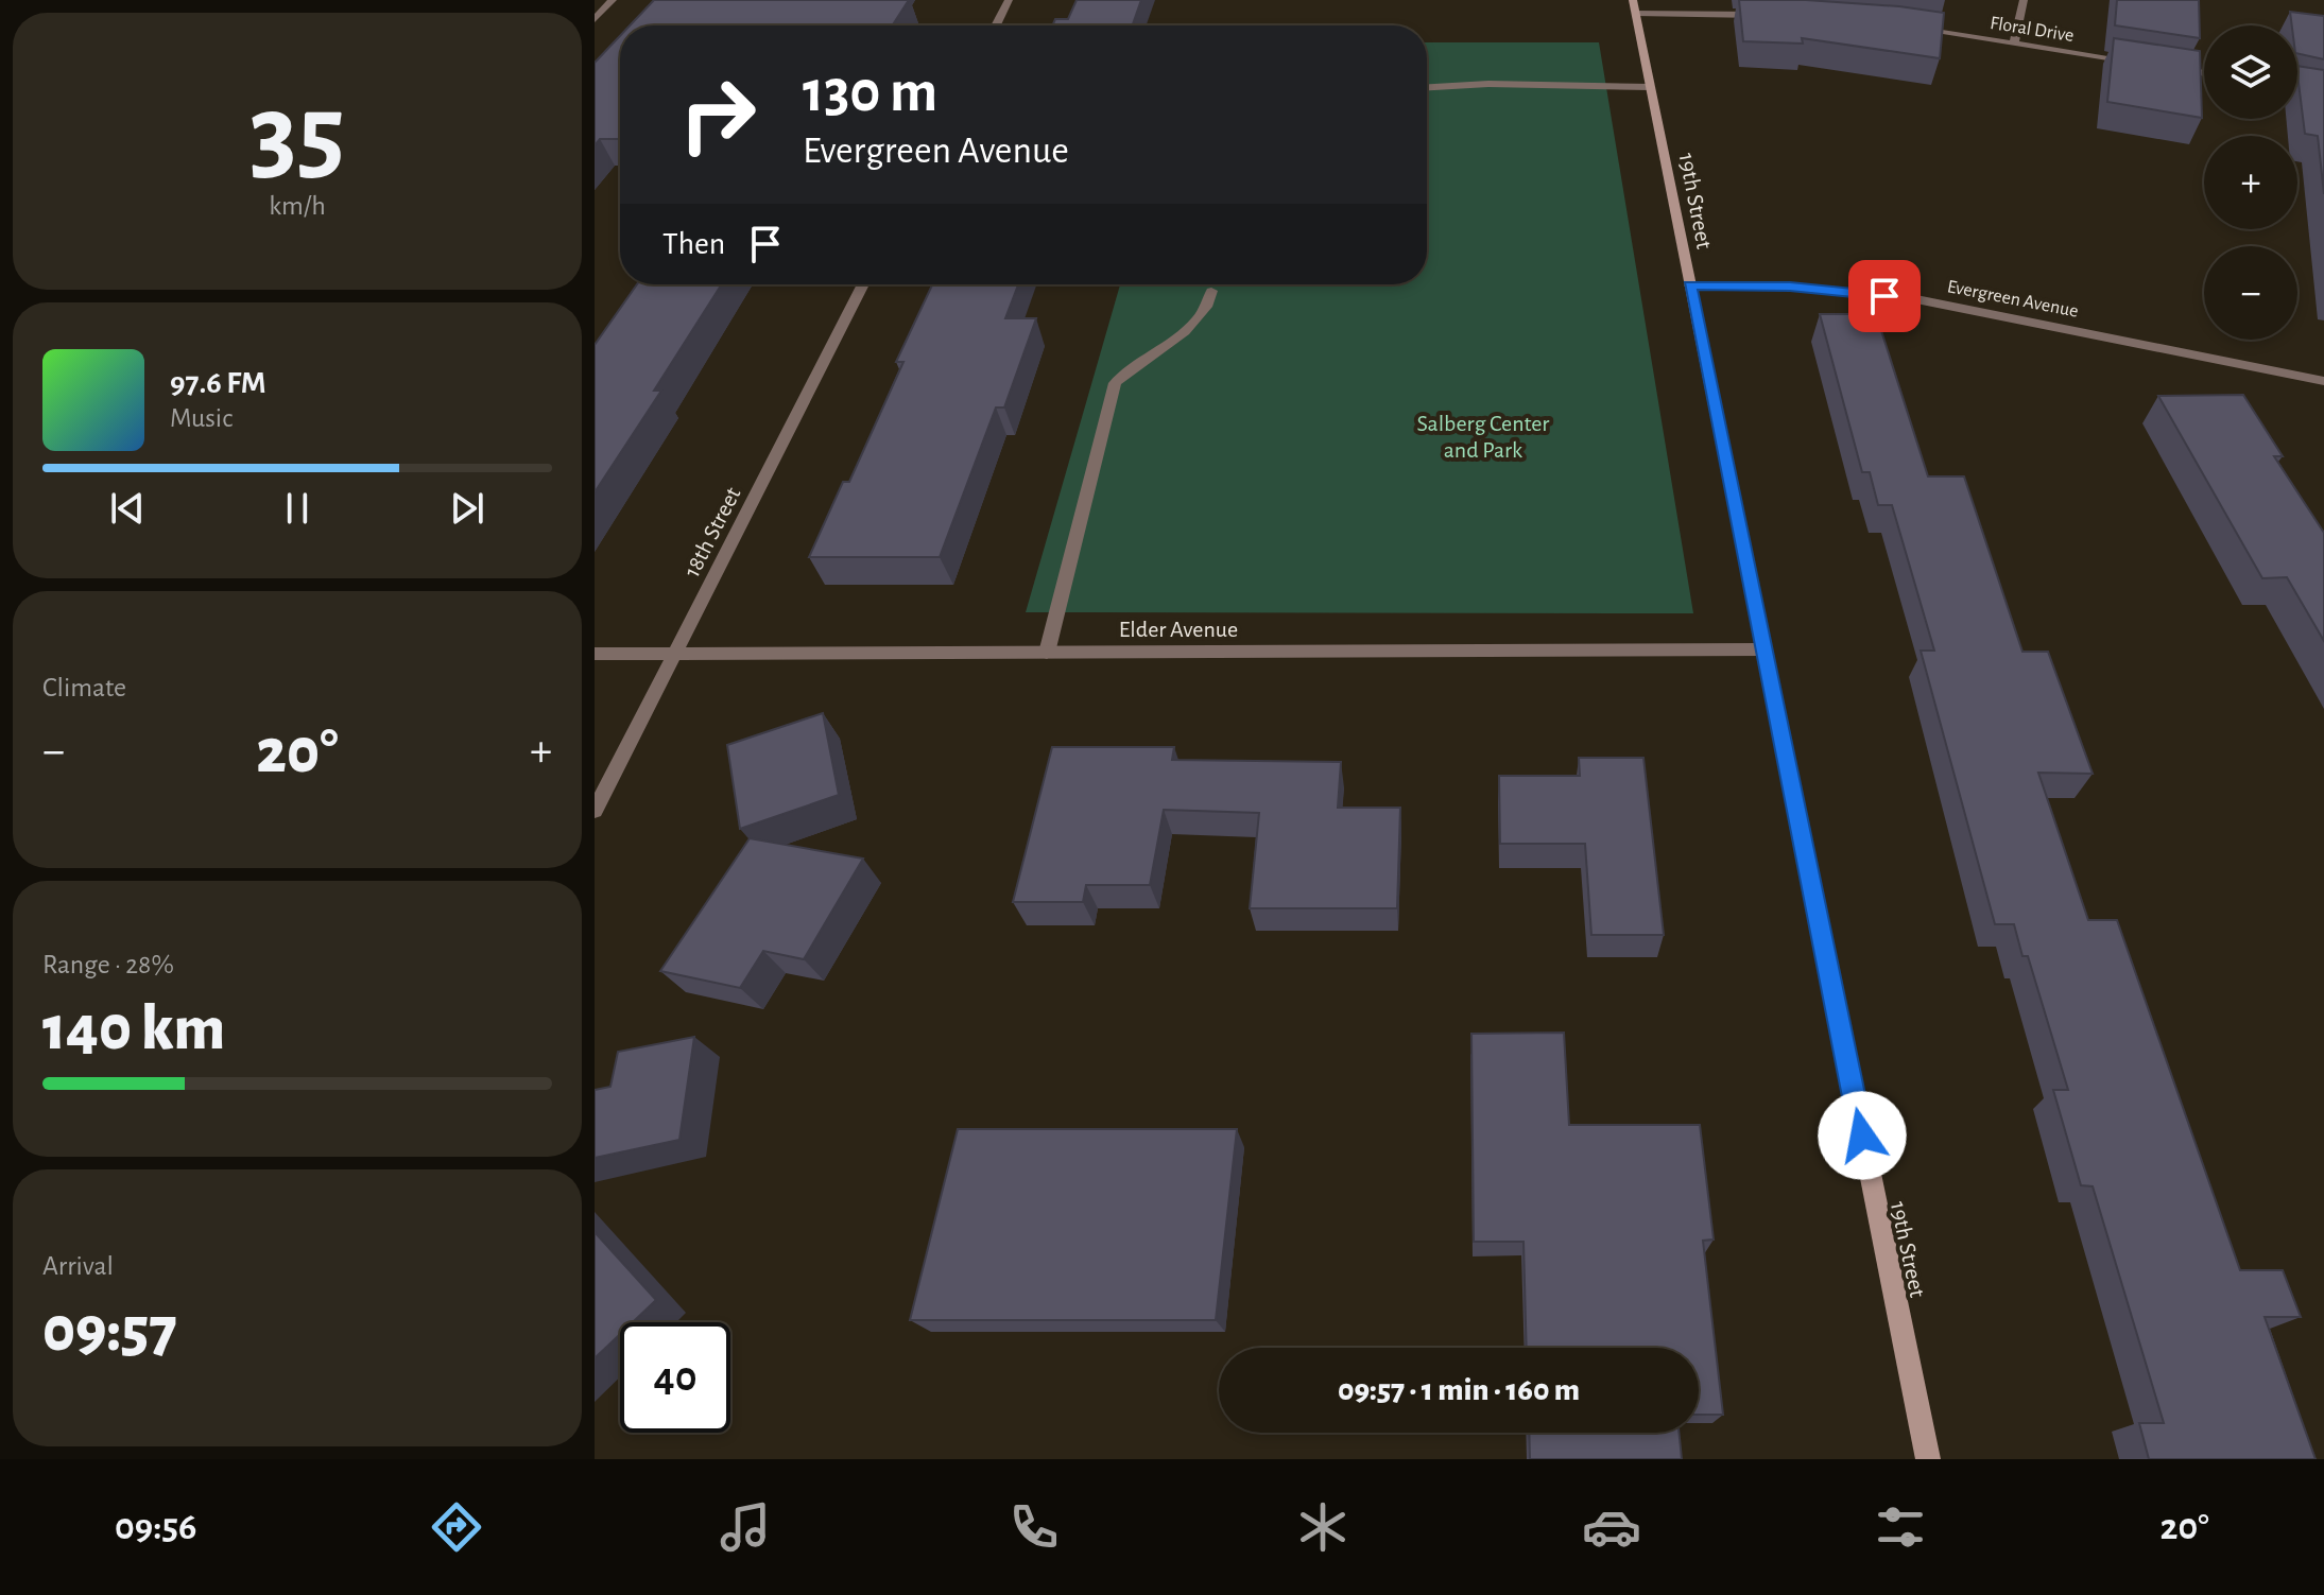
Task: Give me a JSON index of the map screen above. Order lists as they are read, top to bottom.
{
  "streets": {
    "street": [
      "Floral Drive",
      "19th Street",
      "Evergreen Avenue",
      "18th Street",
      "Elder Avenue"
    ]
  },
  "crossings": [
    ["19th Street", "Evergreen Avenue"],
    ["19th Street", "Elder Avenue"],
    ["18th Street", "Elder Avenue"]
  ],
  "parks": ["Salberg Center and Park"],
  "page": {
    "tile": [
      ["35", "km/h"],
      "Climate",
      ["Range · 28%", "140 km"],
      ["Arrival", "09:57"]
    ],
    "map_buttons": ["+", "−"],
    "turn": ["130 m", "Evergreen Avenue"],
    "then": "Then",
    "song": ["97.6 FM", "Music"],
    "heat": ["−", "20°", "+"],
    "limit": "40",
    "trip": "09:57 · 1 min · 160 m",
    "tabs": ["09:56", "20°"]
  }
}
